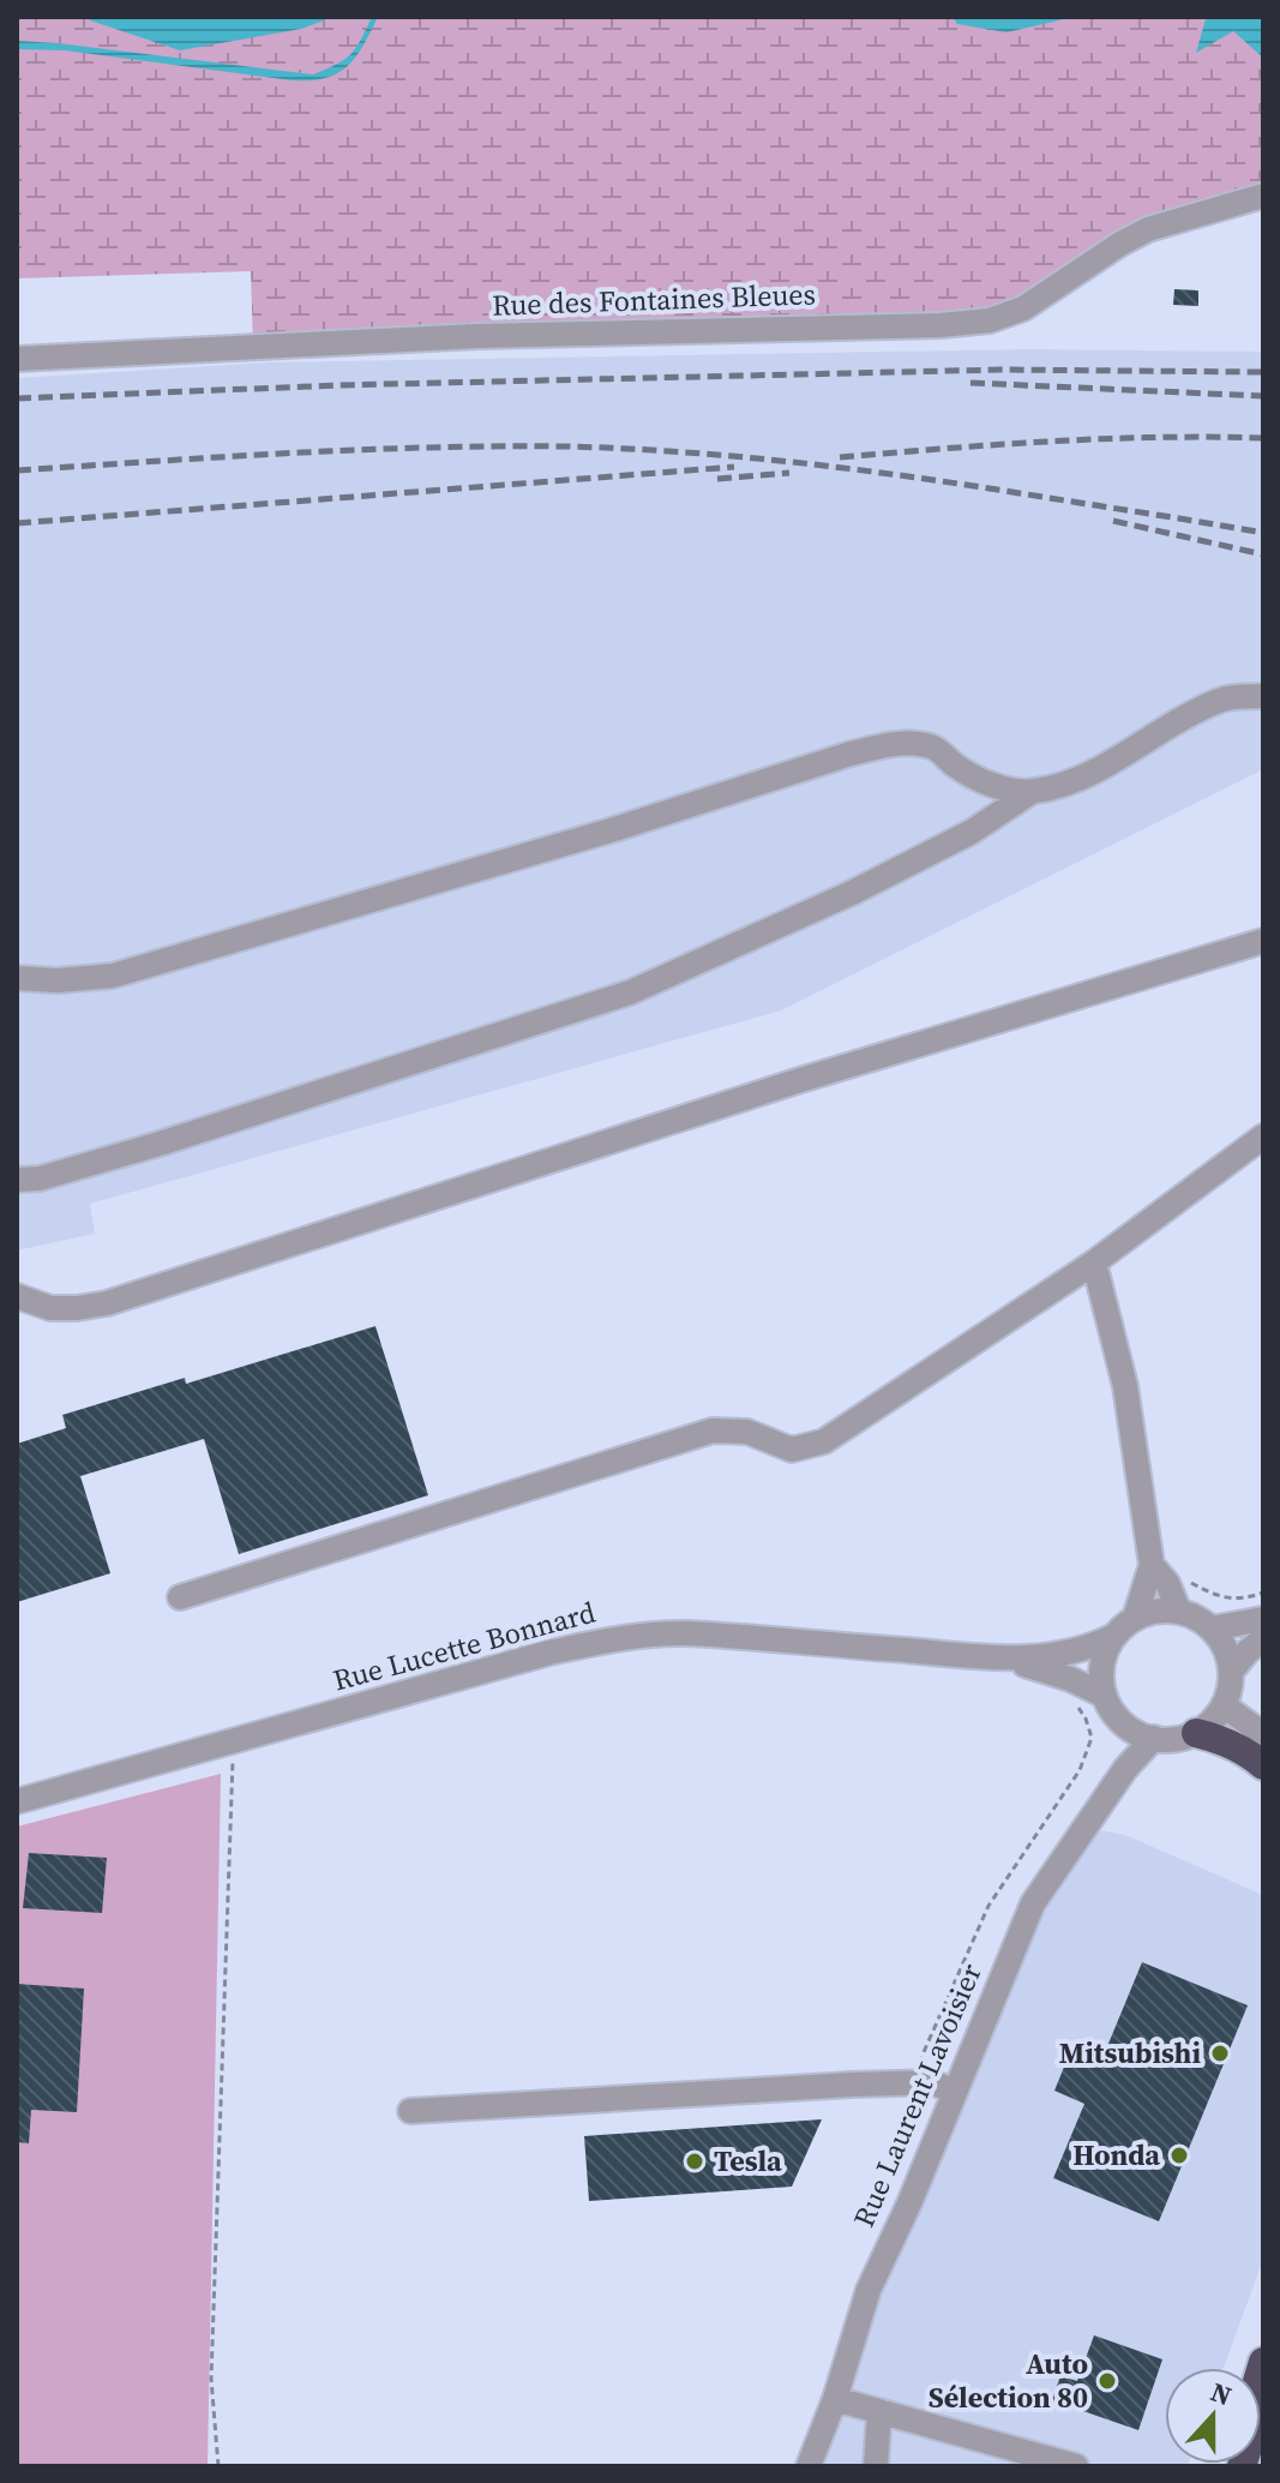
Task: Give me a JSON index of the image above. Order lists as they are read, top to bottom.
{
  "streets": {
    "street": ["Rue des Fontaines Bleues", "Rue Lucette Bonnard", "Rue Laurent Lavoisier"]
  },
  "crossings": [
    ["Rue Lucette Bonnard", "Rue Laurent Lavoisier"]
  ],
  "places": [
    "Mitsubishi",
    "Honda",
    "Tesla",
    "Auto Sélection 80"
  ],
  "north": "top"
}
